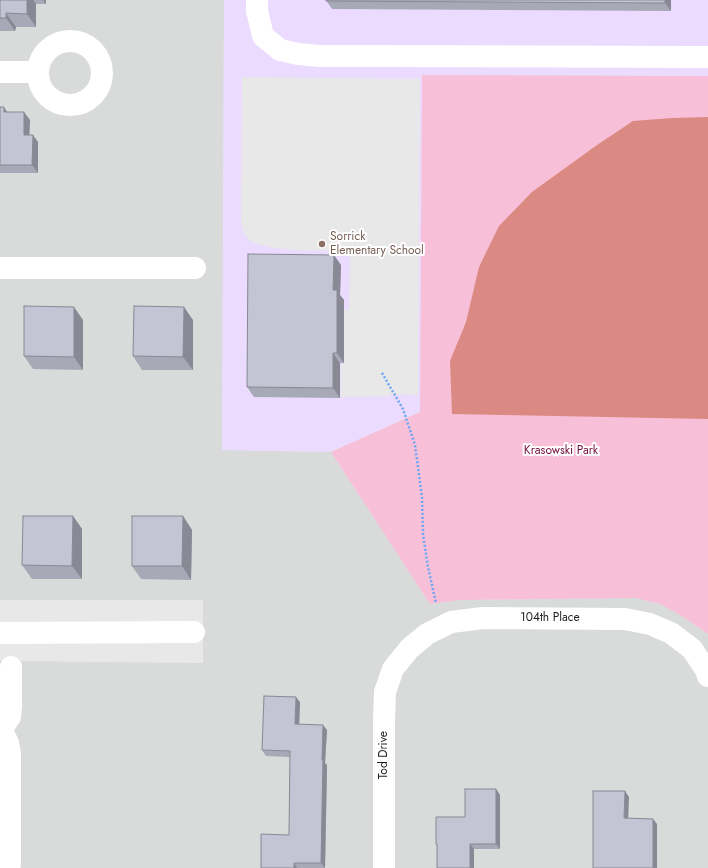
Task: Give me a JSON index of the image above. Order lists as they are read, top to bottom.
{
  "streets": {
    "street": ["104th Place", "Tod Drive"]
  },
  "crossings": [
    ["104th Place", "Tod Drive"]
  ],
  "parks": ["Krasowski Park"],
  "places": ["Sorrick Elementary School"]
}
